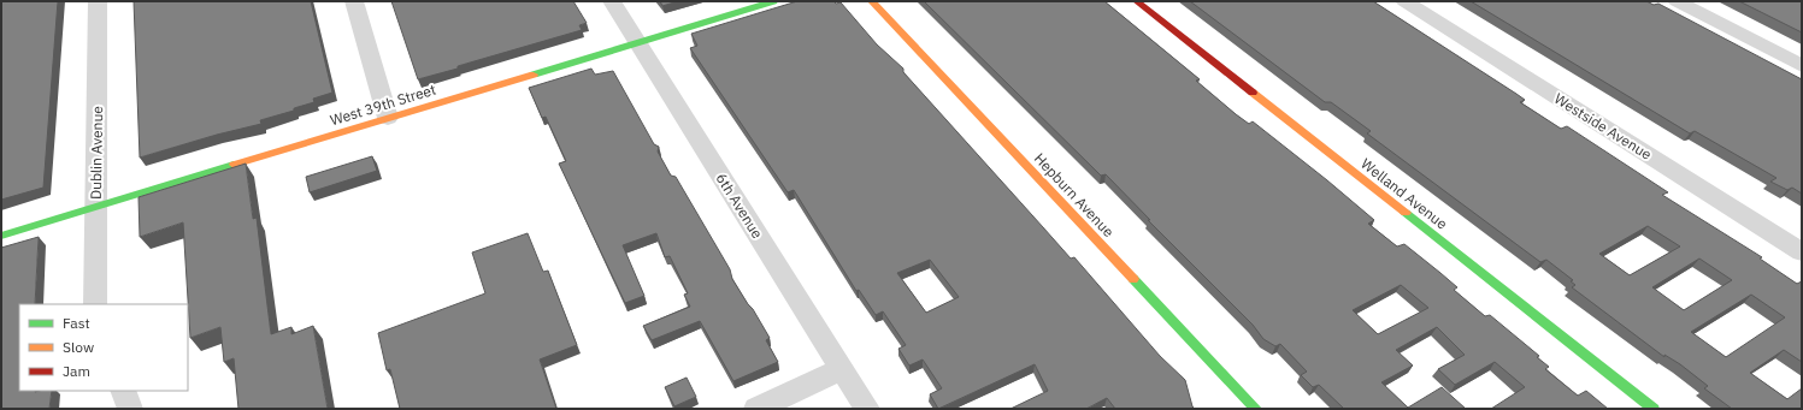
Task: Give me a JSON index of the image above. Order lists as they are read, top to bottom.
{
  "streets": {
    "street": [
      "West 39th Street",
      "Westside Avenue",
      "Dublin Avenue",
      "Welland Avenue",
      "Hepburn Avenue",
      "6th Avenue"
    ]
  },
  "crossings": [
    ["West 39th Street", "Dublin Avenue"],
    ["West 39th Street", "6th Avenue"]
  ],
  "legend": ["Fast", "Slow", "Jam"]
}
